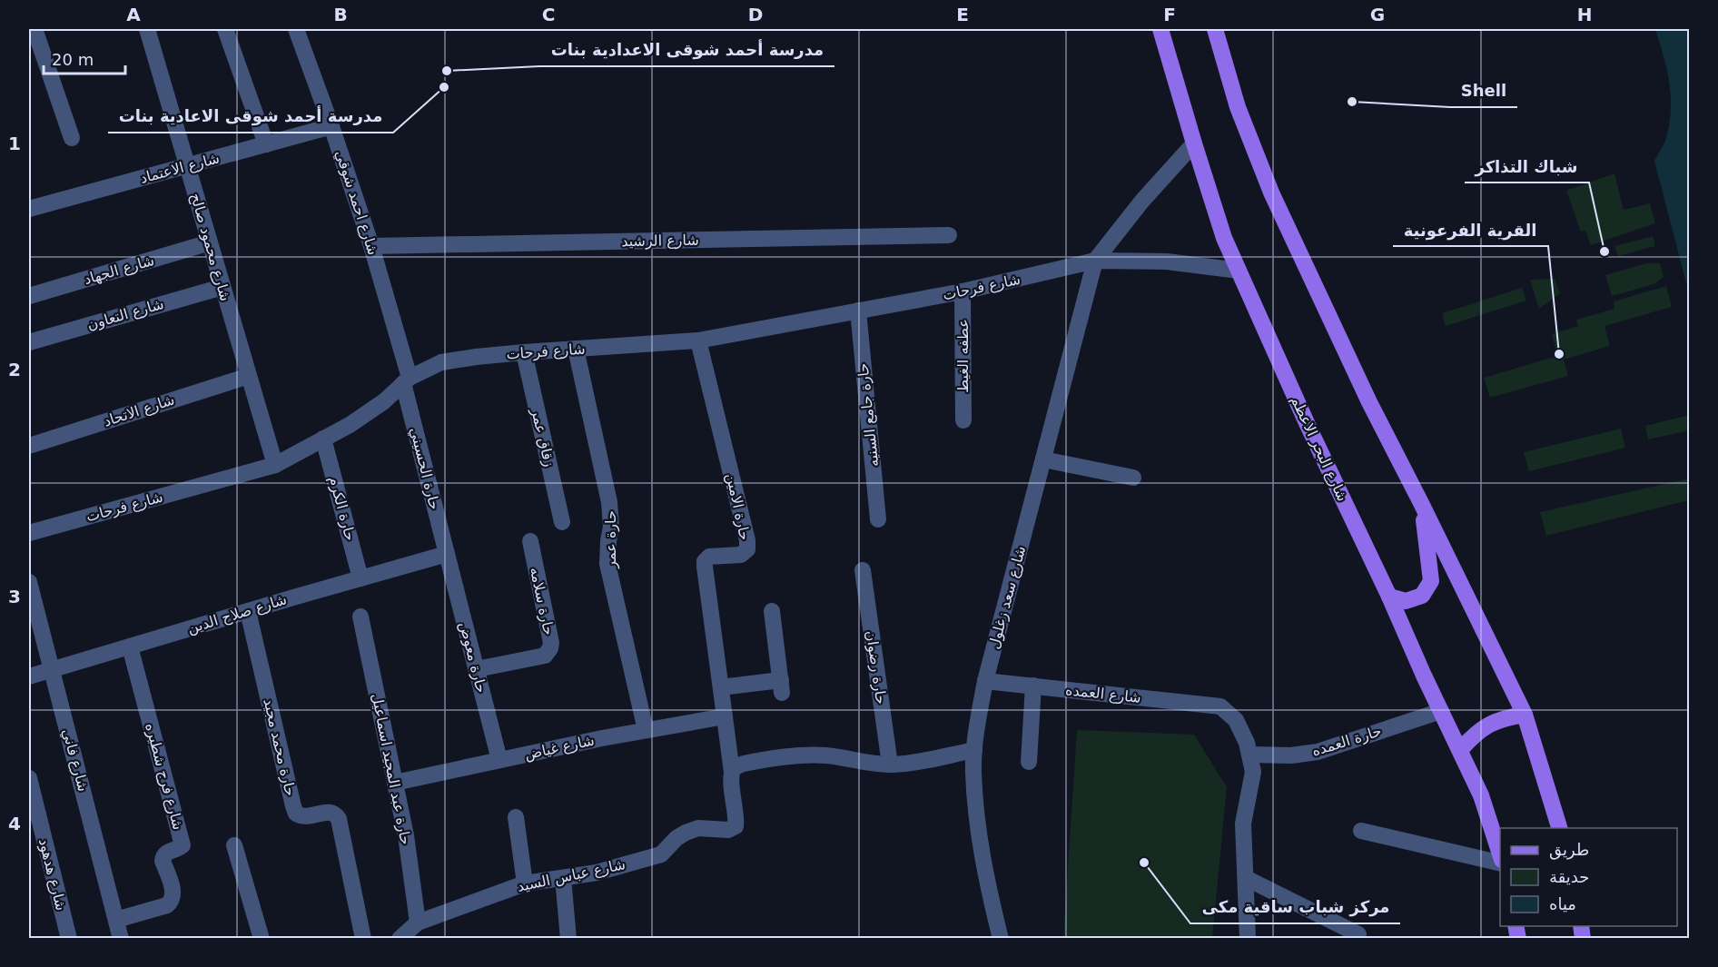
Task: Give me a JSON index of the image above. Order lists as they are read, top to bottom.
{
  "streets": {
    "main road": ["شارع البحر الاعظم"],
    "street": [
      "شارع الاعتماد",
      "شارع احمد شوقي",
      "شارع الرشيد",
      "شارع محمود صالح",
      "شارع الجهاد",
      "شارع فرحات",
      "شارع التعاون",
      "عطفه الغيط",
      "شارع الاتحاد",
      "حارة جامع السنيه",
      "زقاق عمر",
      "حارة الحسيني",
      "حارة الامين",
      "حارة الكرم",
      "حارة عمر",
      "شارع سعد زغلول",
      "حارة سلامه",
      "شارع صلاح الدين",
      "حارة معوض",
      "حارة رضوان",
      "شارع العمده",
      "حارة العمده",
      "حارة محمد مجيد",
      "شارع غياض",
      "شارع فاني",
      "حارة عبد المجيد اسماعيل",
      "شارع فرج شطيره",
      "شارع هدهود",
      "شارع عباس السيد"
    ]
  },
  "crossings": [
    ["شارع الاعتماد", "شارع احمد شوقي"],
    ["شارع الاعتماد", "شارع محمود صالح"],
    ["شارع احمد شوقي", "شارع الرشيد"],
    ["شارع احمد شوقي", "شارع فرحات"],
    ["شارع احمد شوقي", "حارة الحسيني"],
    ["شارع محمود صالح", "شارع الجهاد"],
    ["شارع محمود صالح", "شارع فرحات"],
    ["شارع محمود صالح", "شارع التعاون"],
    ["شارع محمود صالح", "شارع الاتحاد"],
    ["شارع فرحات", "عطفه الغيط"],
    ["شارع فرحات", "حارة جامع السنيه"],
    ["شارع فرحات", "زقاق عمر"],
    ["شارع فرحات", "شارع البحر الاعظم"],
    ["شارع فرحات", "حارة الحسيني"],
    ["شارع فرحات", "حارة الامين"],
    ["شارع فرحات", "حارة الكرم"],
    ["شارع فرحات", "حارة عمر"],
    ["شارع فرحات", "شارع سعد زغلول"],
    ["شارع البحر الاعظم", "حارة العمده"],
    ["حارة الحسيني", "شارع صلاح الدين"],
    ["حارة الحسيني", "حارة معوض"],
    ["حارة الامين", "شارع غياض"],
    ["حارة الامين", "شارع عباس السيد"],
    ["حارة الكرم", "شارع صلاح الدين"],
    ["حارة عمر", "شارع غياض"],
    ["شارع سعد زغلول", "شارع العمده"],
    ["حارة سلامه", "حارة معوض"],
    ["شارع صلاح الدين", "حارة معوض"],
    ["شارع صلاح الدين", "حارة محمد مجيد"],
    ["شارع صلاح الدين", "شارع فاني"],
    ["شارع صلاح الدين", "شارع فرج شطيره"],
    ["حارة معوض", "شارع غياض"],
    ["شارع العمده", "حارة العمده"],
    ["شارع غياض", "حارة عبد المجيد اسماعيل"],
    ["شارع فاني", "شارع فرج شطيره"],
    ["حارة عبد المجيد اسماعيل", "شارع عباس السيد"]
  ],
  "places": [
    "مدرسة أحمد شوقى الاعدادية بنات",
    "مدرسة أحمد شوقى الاعادية بنات",
    "Shell",
    "شباك التذاكر",
    "القرية الفرعونية",
    "مركز شباب ساقية مكى"
  ],
  "legend": ["طريق", "حديقة", "مياه"],
  "scale_bar": "20 m",
  "grid": {
    "columns": [
      "A",
      "B",
      "C",
      "D",
      "E",
      "F",
      "G",
      "H"
    ],
    "rows": [
      "1",
      "2",
      "3",
      "4"
    ]
  }
}
